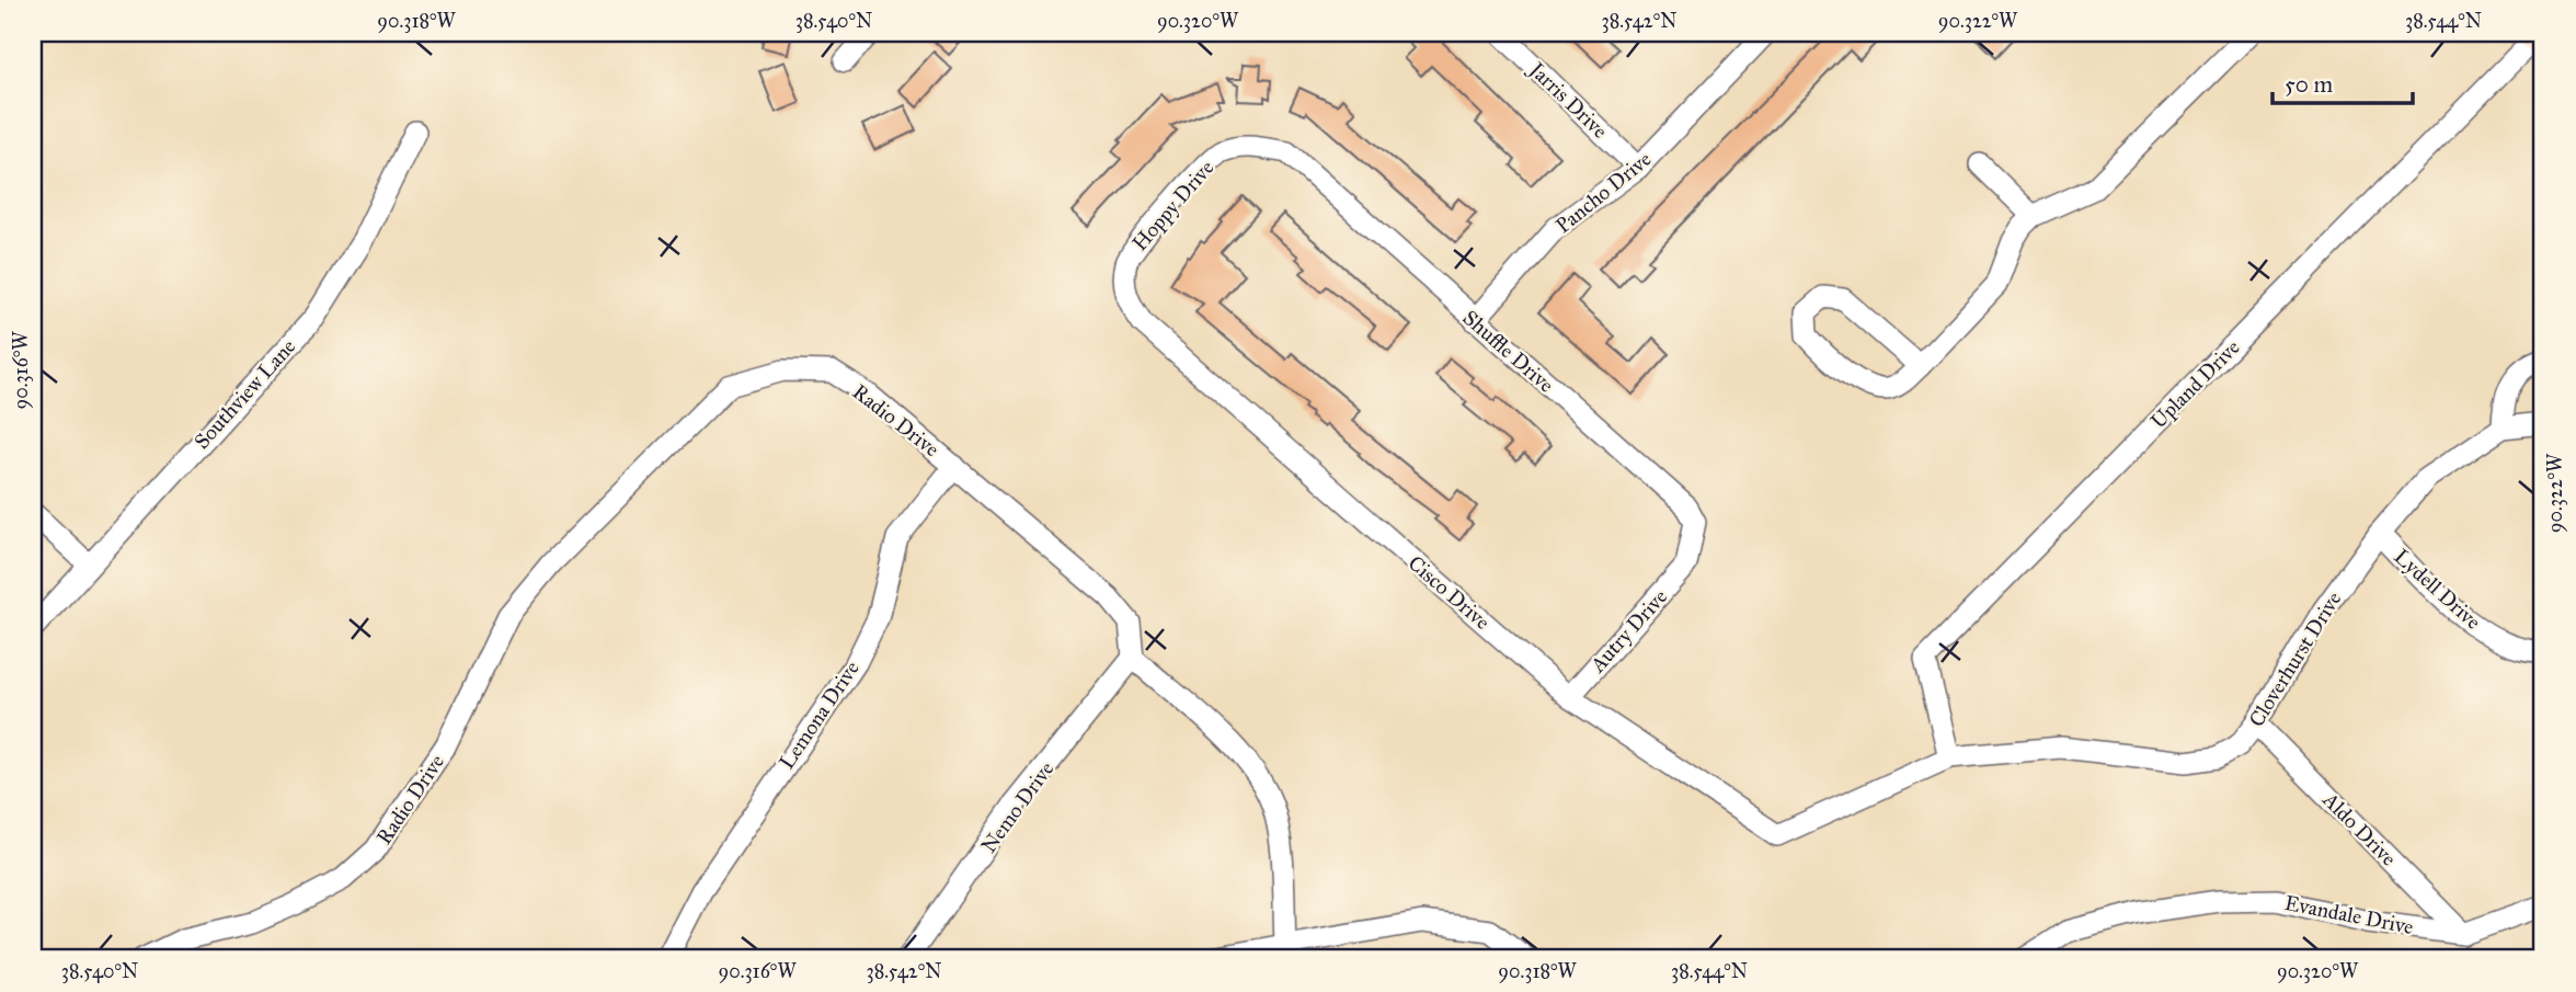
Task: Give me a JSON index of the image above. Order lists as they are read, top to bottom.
{
  "streets": {
    "street": [
      "Jarris Drive",
      "Pancho Drive",
      "Hoppy Drive",
      "Shuffle Drive",
      "Upland Drive",
      "Southview Lane",
      "Radio Drive",
      "Lydell Drive",
      "Cisco Drive",
      "Autry Drive",
      "Cloverhurst Drive",
      "Lemona Drive",
      "Nemo Drive",
      "Aldo Drive",
      "Evandale Drive"
    ]
  },
  "crossings": [
    ["Jarris Drive", "Pancho Drive"],
    ["Pancho Drive", "Shuffle Drive"],
    ["Hoppy Drive", "Shuffle Drive"],
    ["Hoppy Drive", "Cisco Drive"],
    ["Shuffle Drive", "Autry Drive"],
    ["Upland Drive", "Cloverhurst Drive"],
    ["Radio Drive", "Lemona Drive"],
    ["Radio Drive", "Nemo Drive"],
    ["Lydell Drive", "Cloverhurst Drive"],
    ["Cisco Drive", "Autry Drive"],
    ["Cisco Drive", "Cloverhurst Drive"],
    ["Cloverhurst Drive", "Aldo Drive"],
    ["Aldo Drive", "Evandale Drive"]
  ],
  "scale_bar": "50 m",
  "coordinates": [
    "90.318°W",
    "38.540°N",
    "90.320°W",
    "38.542°N",
    "90.322°W",
    "38.544°N",
    "90.316°W"
  ]
}
